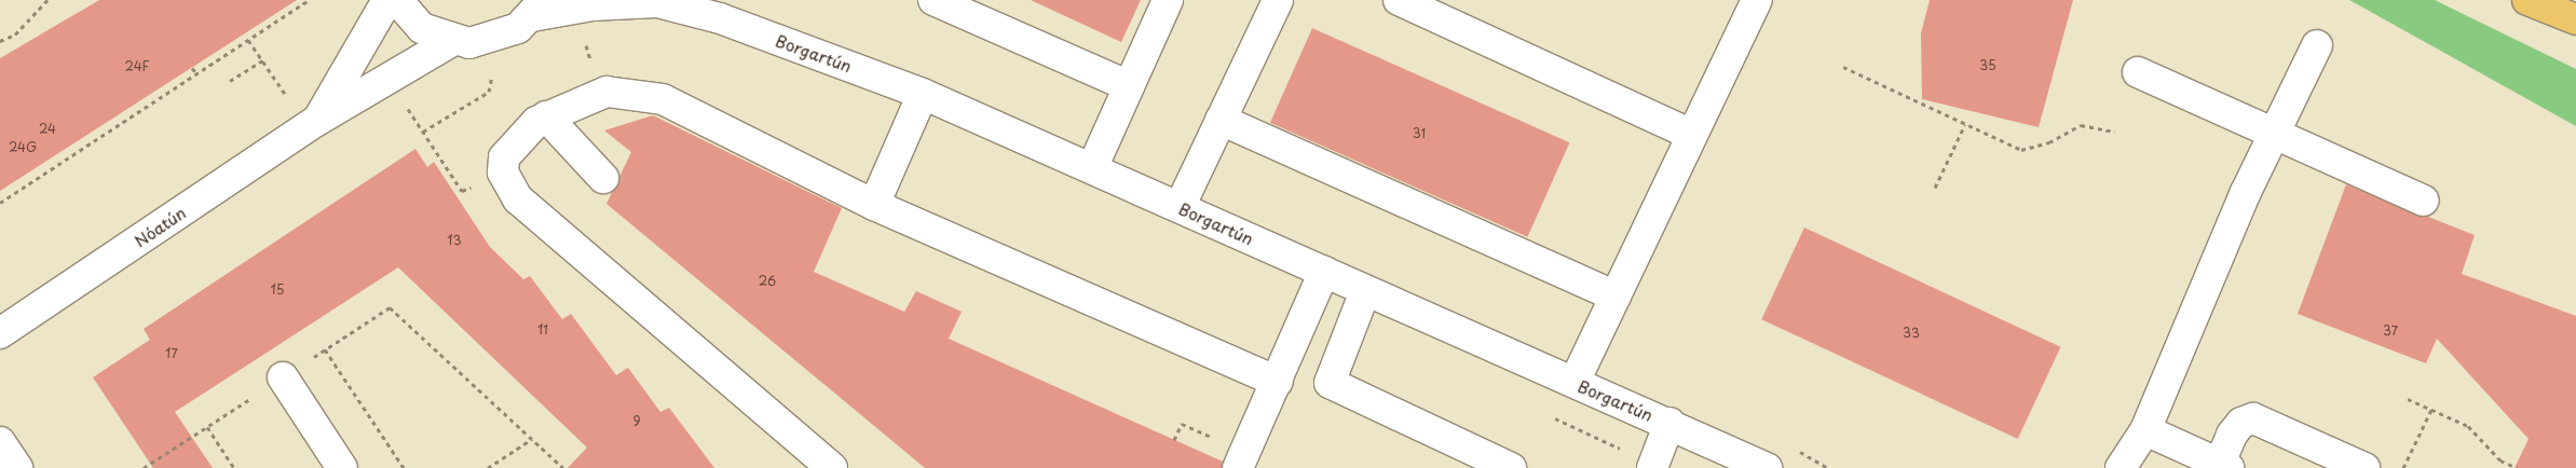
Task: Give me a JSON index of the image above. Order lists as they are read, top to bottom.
{
  "streets": {
    "street": ["Borgartún", "Nóatún"]
  },
  "crossings": [
    ["Borgartún", "Nóatún"]
  ],
  "house_numbers": [
    "35",
    "24F",
    "24",
    "31",
    "24G",
    "13",
    "26",
    "15",
    "11",
    "37",
    "33",
    "17",
    "9"
  ]
}
